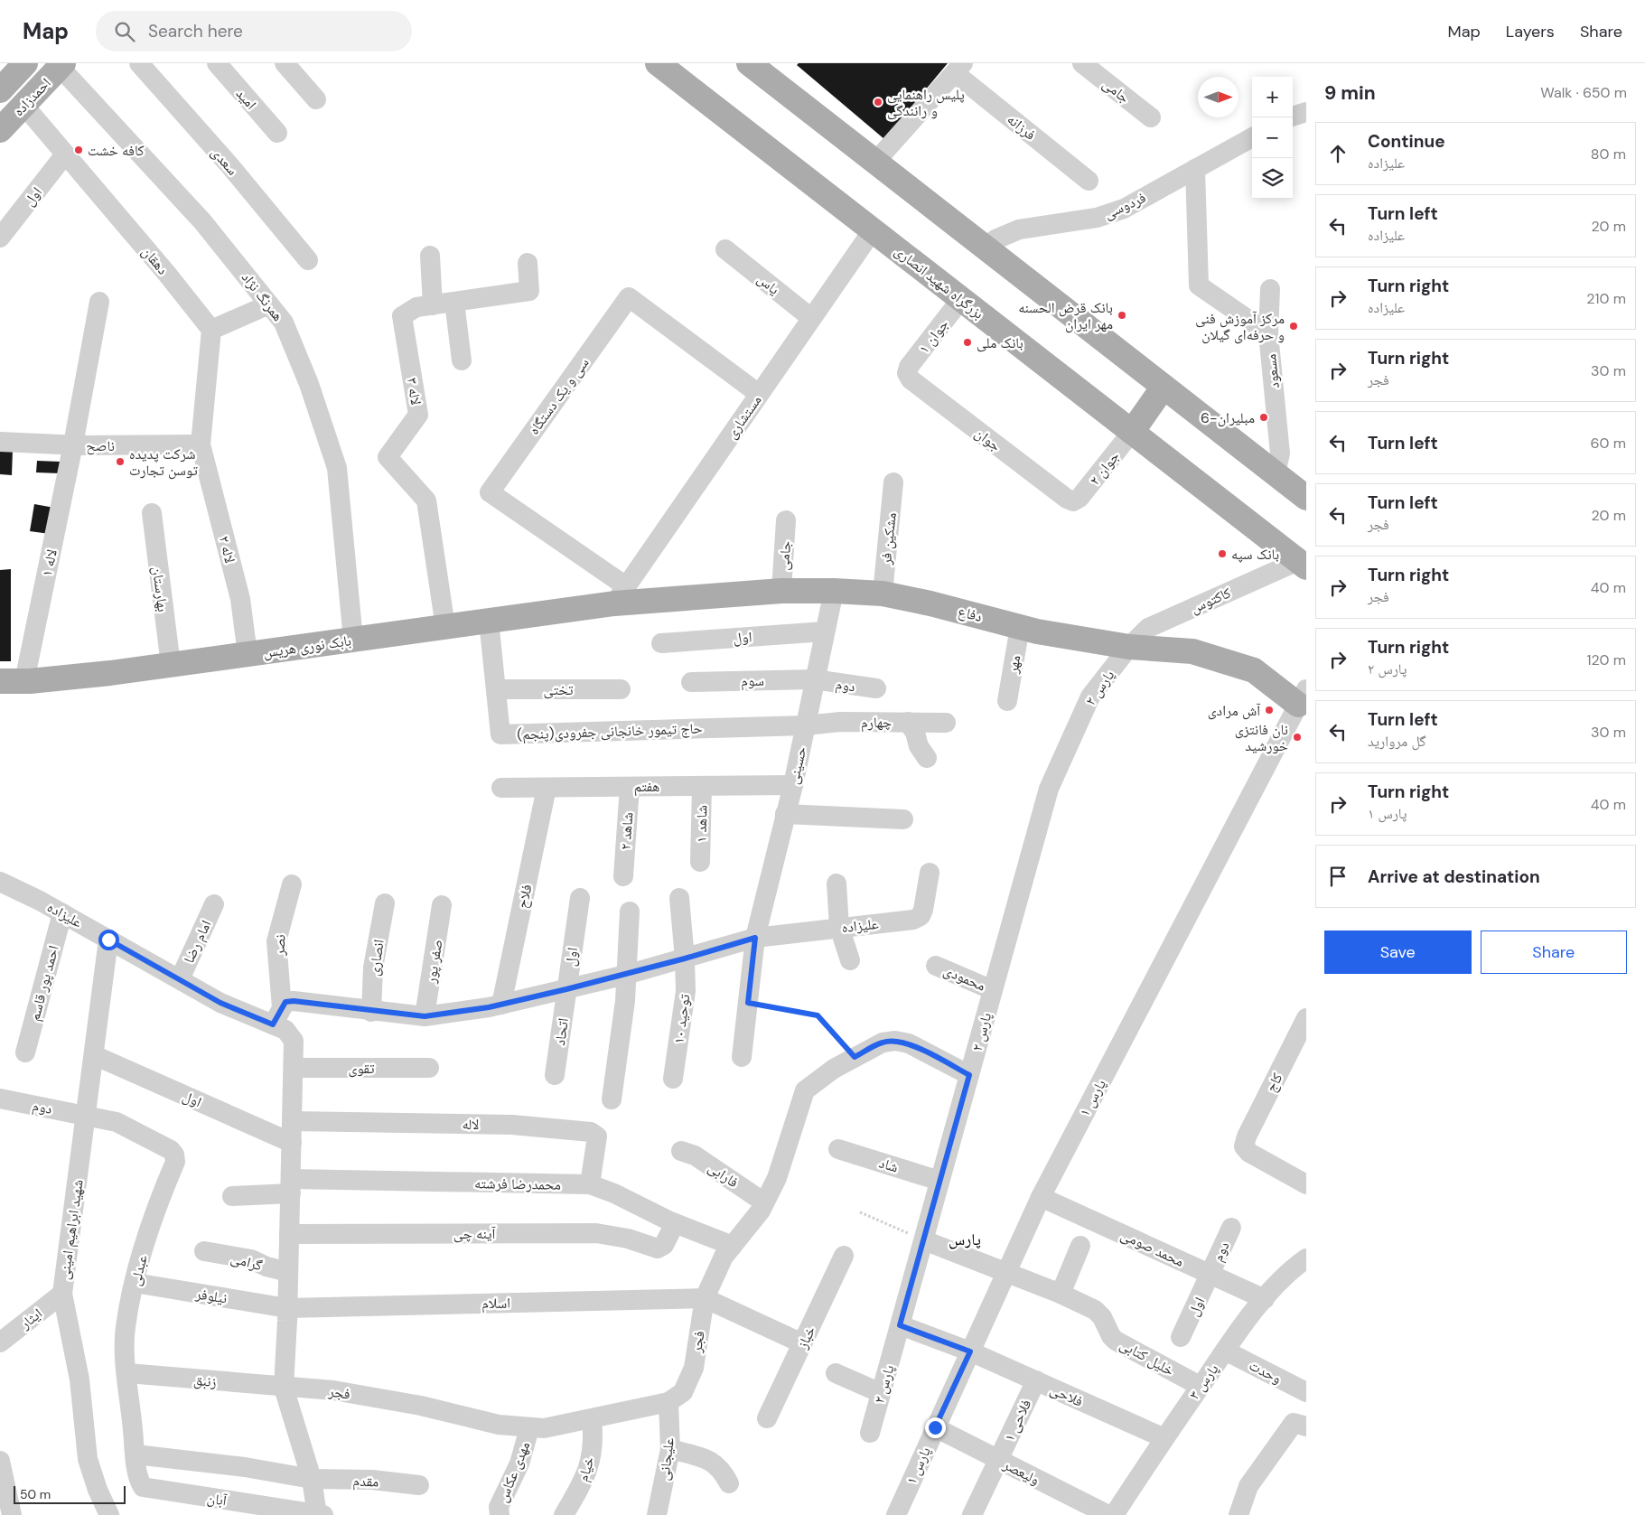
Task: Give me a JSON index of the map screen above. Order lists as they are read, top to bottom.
{
  "streets": {
    "main road": [
      "احمدزاده",
      "بزرگراه شهید انصاری",
      "دفاع",
      "بابک نوری هریس"
    ],
    "street": [
      "جامی",
      "امید",
      "فرزانه",
      "سعدی",
      "اول",
      "فردوسی",
      "دهقان",
      "یاس",
      "همرنگ نژاد",
      "جوان ۱",
      "مسعود",
      "لاله ۳",
      "سی و یک دستگاه",
      "مستشاری",
      "جوان",
      "ناصح",
      "جوان ۲",
      "مشکین فر",
      "لاله ۲",
      "لاله ۱",
      "بهارستان",
      "کاکتوس",
      "مهر",
      "سوم",
      "دوم",
      "پارس ۲",
      "تختی",
      "چهارم",
      "حاج تیمور خانجانی جفرودی(پنجم)",
      "حسینی",
      "هفتم",
      "شاهد ۱",
      "شاهد ۲",
      "فلاح",
      "علیزاده",
      "امام رضا",
      "نصر",
      "انصاری",
      "صفر پور",
      "محمودی",
      "احمد پور قاسم",
      "توحید ۱۰",
      "اتحاد",
      "تقوی",
      "کاج",
      "پارس ۱",
      "لاله",
      "شاد",
      "فارابی",
      "محمدرضا فرشته",
      "شهید ابراهیم امینی",
      "آینه چی",
      "محمد صومی",
      "گرامی",
      "عبدلی",
      "نیلوفر",
      "اسلام",
      "ایثار",
      "خباز",
      "فجر",
      "خلیل کتابی",
      "وحدت",
      "زنبق",
      "پارس ۳",
      "فلاحی",
      "فلاحی ۱",
      "علیجانی",
      "خیام",
      "مهدی عکاس",
      "ولیعصر",
      "مقدم",
      "آبان"
    ]
  },
  "crossings": [
    ["جامی", "دفاع"],
    ["احمدزاده", "دهقان"],
    ["احمدزاده", "همرنگ نژاد"],
    ["اول", "دهقان"],
    ["اول", "دوم"],
    ["اول", "حسینی"],
    ["اول", "علیزاده"],
    ["اول", "اتحاد"],
    ["اول", "شهید ابراهیم امینی"],
    ["اول", "محمد صومی"],
    ["فردوسی", "مسعود"],
    ["بزرگراه شهید انصاری", "جوان ۱"],
    ["بزرگراه شهید انصاری", "مستشاری"],
    ["بزرگراه شهید انصاری", "جوان ۲"],
    ["بزرگراه شهید انصاری", "کاکتوس"],
    ["یاس", "مستشاری"],
    ["همرنگ نژاد", "بابک نوری هریس"],
    ["جوان ۱", "جوان"],
    ["لاله ۳", "بابک نوری هریس"],
    ["سی و یک دستگاه", "مستشاری"],
    ["سی و یک دستگاه", "دفاع"],
    ["سی و یک دستگاه", "بابک نوری هریس"],
    ["مستشاری", "دفاع"],
    ["مستشاری", "بابک نوری هریس"],
    ["جوان", "جوان ۲"],
    ["ناصح", "لاله ۲"],
    ["ناصح", "لاله ۱"],
    ["مشکین فر", "دفاع"],
    ["لاله ۲", "بابک نوری هریس"],
    ["لاله ۱", "بابک نوری هریس"],
    ["بهارستان", "بابک نوری هریس"],
    ["کاکتوس", "دفاع"],
    ["کاکتوس", "پارس ۲"],
    ["دفاع", "بابک نوری هریس"],
    ["دفاع", "مهر"],
    ["دفاع", "پارس ۲"],
    ["دفاع", "حسینی"],
    ["دفاع", "پارس ۱"],
    ["بابک نوری هریس", "حاج تیمور خانجانی جفرودی(پنجم)"],
    ["سوم", "دوم"],
    ["سوم", "حسینی"],
    ["دوم", "حسینی"],
    ["دوم", "شهید ابراهیم امینی"],
    ["دوم", "محمد صومی"],
    ["دوم", "عبدلی"],
    ["پارس ۲", "محمودی"],
    ["پارس ۲", "شاد"],
    ["پارس ۲", "فجر"],
    ["پارس ۲", "خلیل کتابی"],
    ["پارس ۲", "فلاحی"],
    ["تختی", "حاج تیمور خانجانی جفرودی(پنجم)"],
    ["چهارم", "حاج تیمور خانجانی جفرودی(پنجم)"],
    ["چهارم", "حسینی"],
    ["حاج تیمور خانجانی جفرودی(پنجم)", "حسینی"],
    ["حسینی", "هفتم"],
    ["حسینی", "علیزاده"],
    ["هفتم", "شاهد ۱"],
    ["هفتم", "شاهد ۲"],
    ["هفتم", "فلاح"],
    ["فلاح", "علیزاده"],
    ["علیزاده", "امام رضا"],
    ["علیزاده", "نصر"],
    ["علیزاده", "انصاری"],
    ["علیزاده", "صفر پور"],
    ["علیزاده", "احمد پور قاسم"],
    ["علیزاده", "توحید ۱۰"],
    ["علیزاده", "اتحاد"],
    ["علیزاده", "شهید ابراهیم امینی"],
    ["پارس ۱", "محمد صومی"],
    ["پارس ۱", "خلیل کتابی"],
    ["پارس ۱", "فلاحی"],
    ["پارس ۱", "ولیعصر"],
    ["لاله", "محمدرضا فرشته"],
    ["فارابی", "فجر"],
    ["محمدرضا فرشته", "آینه چی"],
    ["محمدرضا فرشته", "فجر"],
    ["شهید ابراهیم امینی", "عبدلی"],
    ["شهید ابراهیم امینی", "ایثار"],
    ["محمد صومی", "پارس ۳"],
    ["عبدلی", "نیلوفر"],
    ["عبدلی", "زنبق"],
    ["عبدلی", "مقدم"],
    ["عبدلی", "آبان"],
    ["نیلوفر", "اسلام"],
    ["اسلام", "فجر"],
    ["فجر", "زنبق"],
    ["فجر", "علیجانی"],
    ["فجر", "خیام"],
    ["فجر", "مهدی عکاس"],
    ["خلیل کتابی", "پارس ۳"],
    ["وحدت", "پارس ۳"],
    ["پارس ۳", "فلاحی"],
    ["فلاحی", "فلاحی ۱"],
    ["فلاحی ۱", "ولیعصر"]
  ],
  "districts": ["پارس"],
  "places": [
    "پلیس راهنمایی و رانندگی",
    "کافه خشت",
    "بانک قرض الحسنه مهر ایران",
    "مرکز آموزش فنی و حرفه‌ای گیلان",
    "بانک ملی",
    "مبلیران-6",
    "شرکت پدیده توسن تجارت",
    "بانک سپه",
    "آش مرادی",
    "نان فانتزی خورشید"
  ],
  "scale_bar": "50 m",
  "north": "right",
  "page": {
    "header": "Map",
    "search": "Search here",
    "nav": ["Map", "Layers", "Share"],
    "heading": ["9 min", "Walk · 650 m"],
    "map_buttons": ["+", "−"],
    "list": [
      ["Continue", "علیزاده", "80 m"],
      ["Turn left", "علیزاده", "20 m"],
      ["Turn right", "علیزاده", "210 m"],
      ["Turn right", "فجر", "30 m"],
      ["Turn left", "60 m"],
      ["Turn left", "فجر", "20 m"],
      ["Turn right", "فجر", "40 m"],
      ["Turn right", "پارس ۲", "120 m"],
      ["Turn left", "گل مروارید", "30 m"],
      ["Turn right", "پارس ۱", "40 m"],
      "Arrive at destination"
    ],
    "buttons": ["Save", "Share"],
    "scale": "50 m"
  }
}
